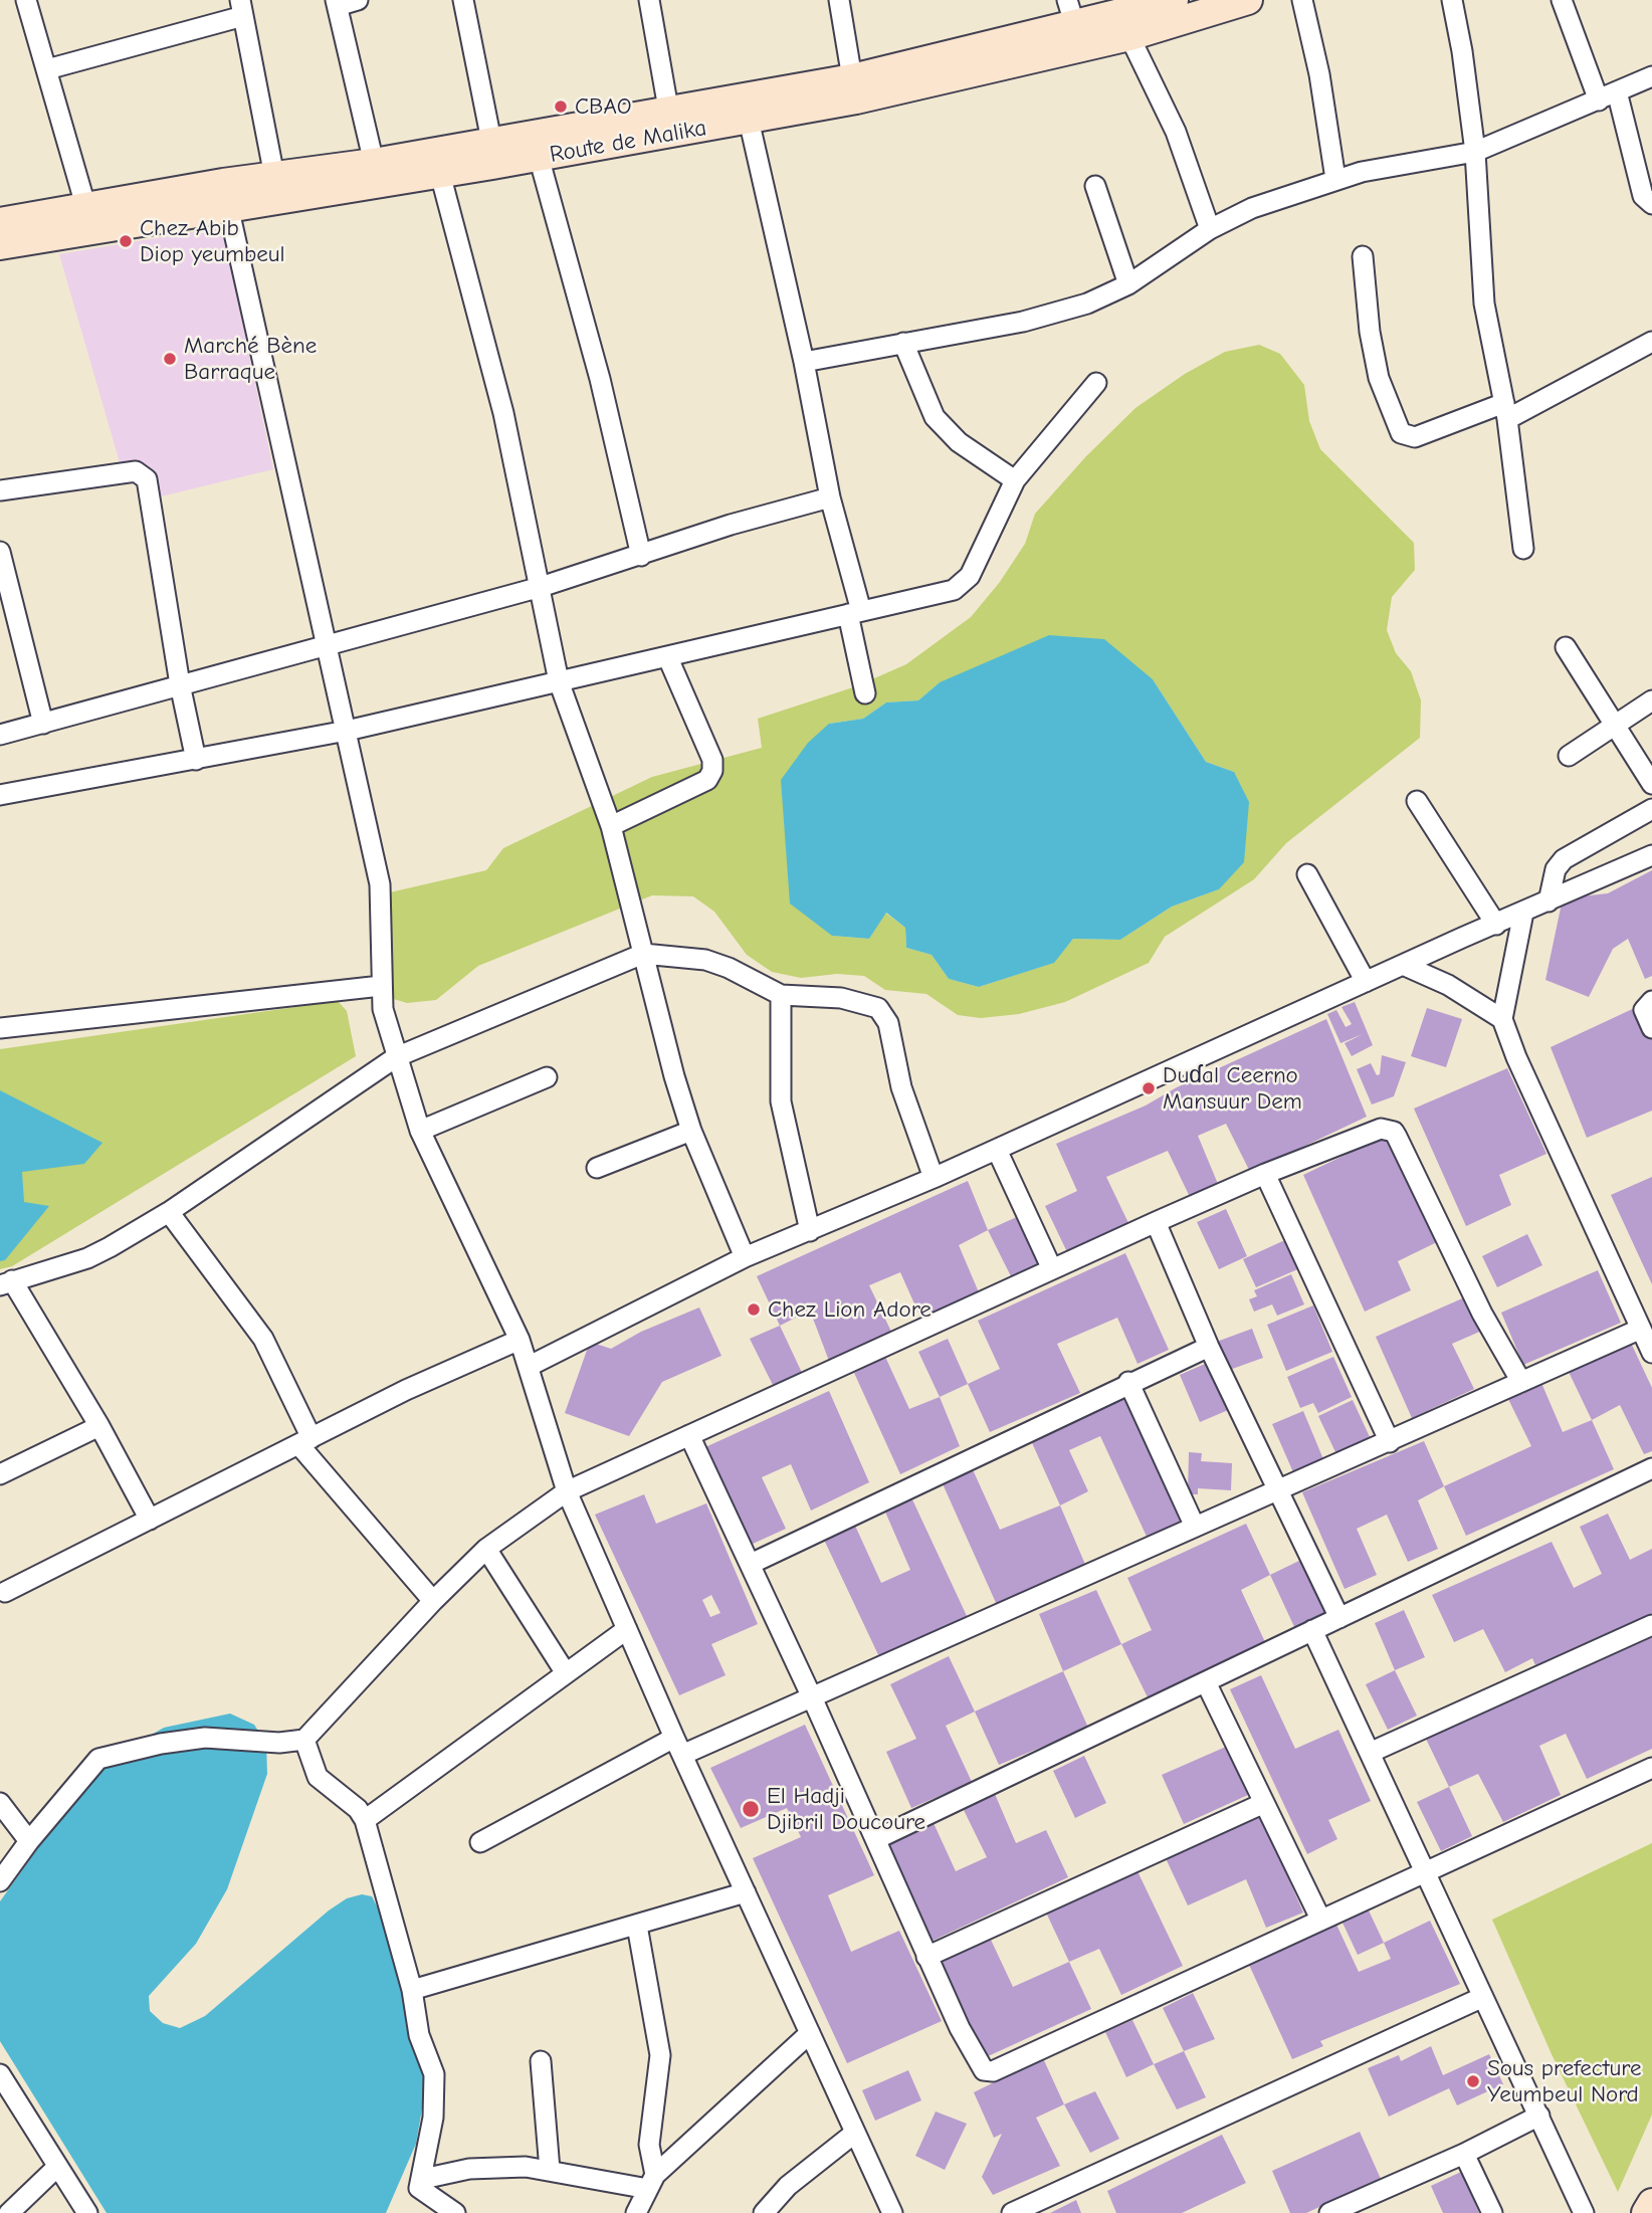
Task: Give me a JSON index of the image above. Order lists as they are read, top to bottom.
{
  "streets": {
    "main road": ["Route de Malika"]
  },
  "places": [
    "CBAO",
    "Chez Abib Diop yeumbeul",
    "Marché Bène Barraque",
    "Duɗal Ceerno Mansuur Dem",
    "Chez Lion Adore",
    "El Hadji Djibril Doucoure",
    "Sous prefecture Yeumbeul Nord"
  ]
}
